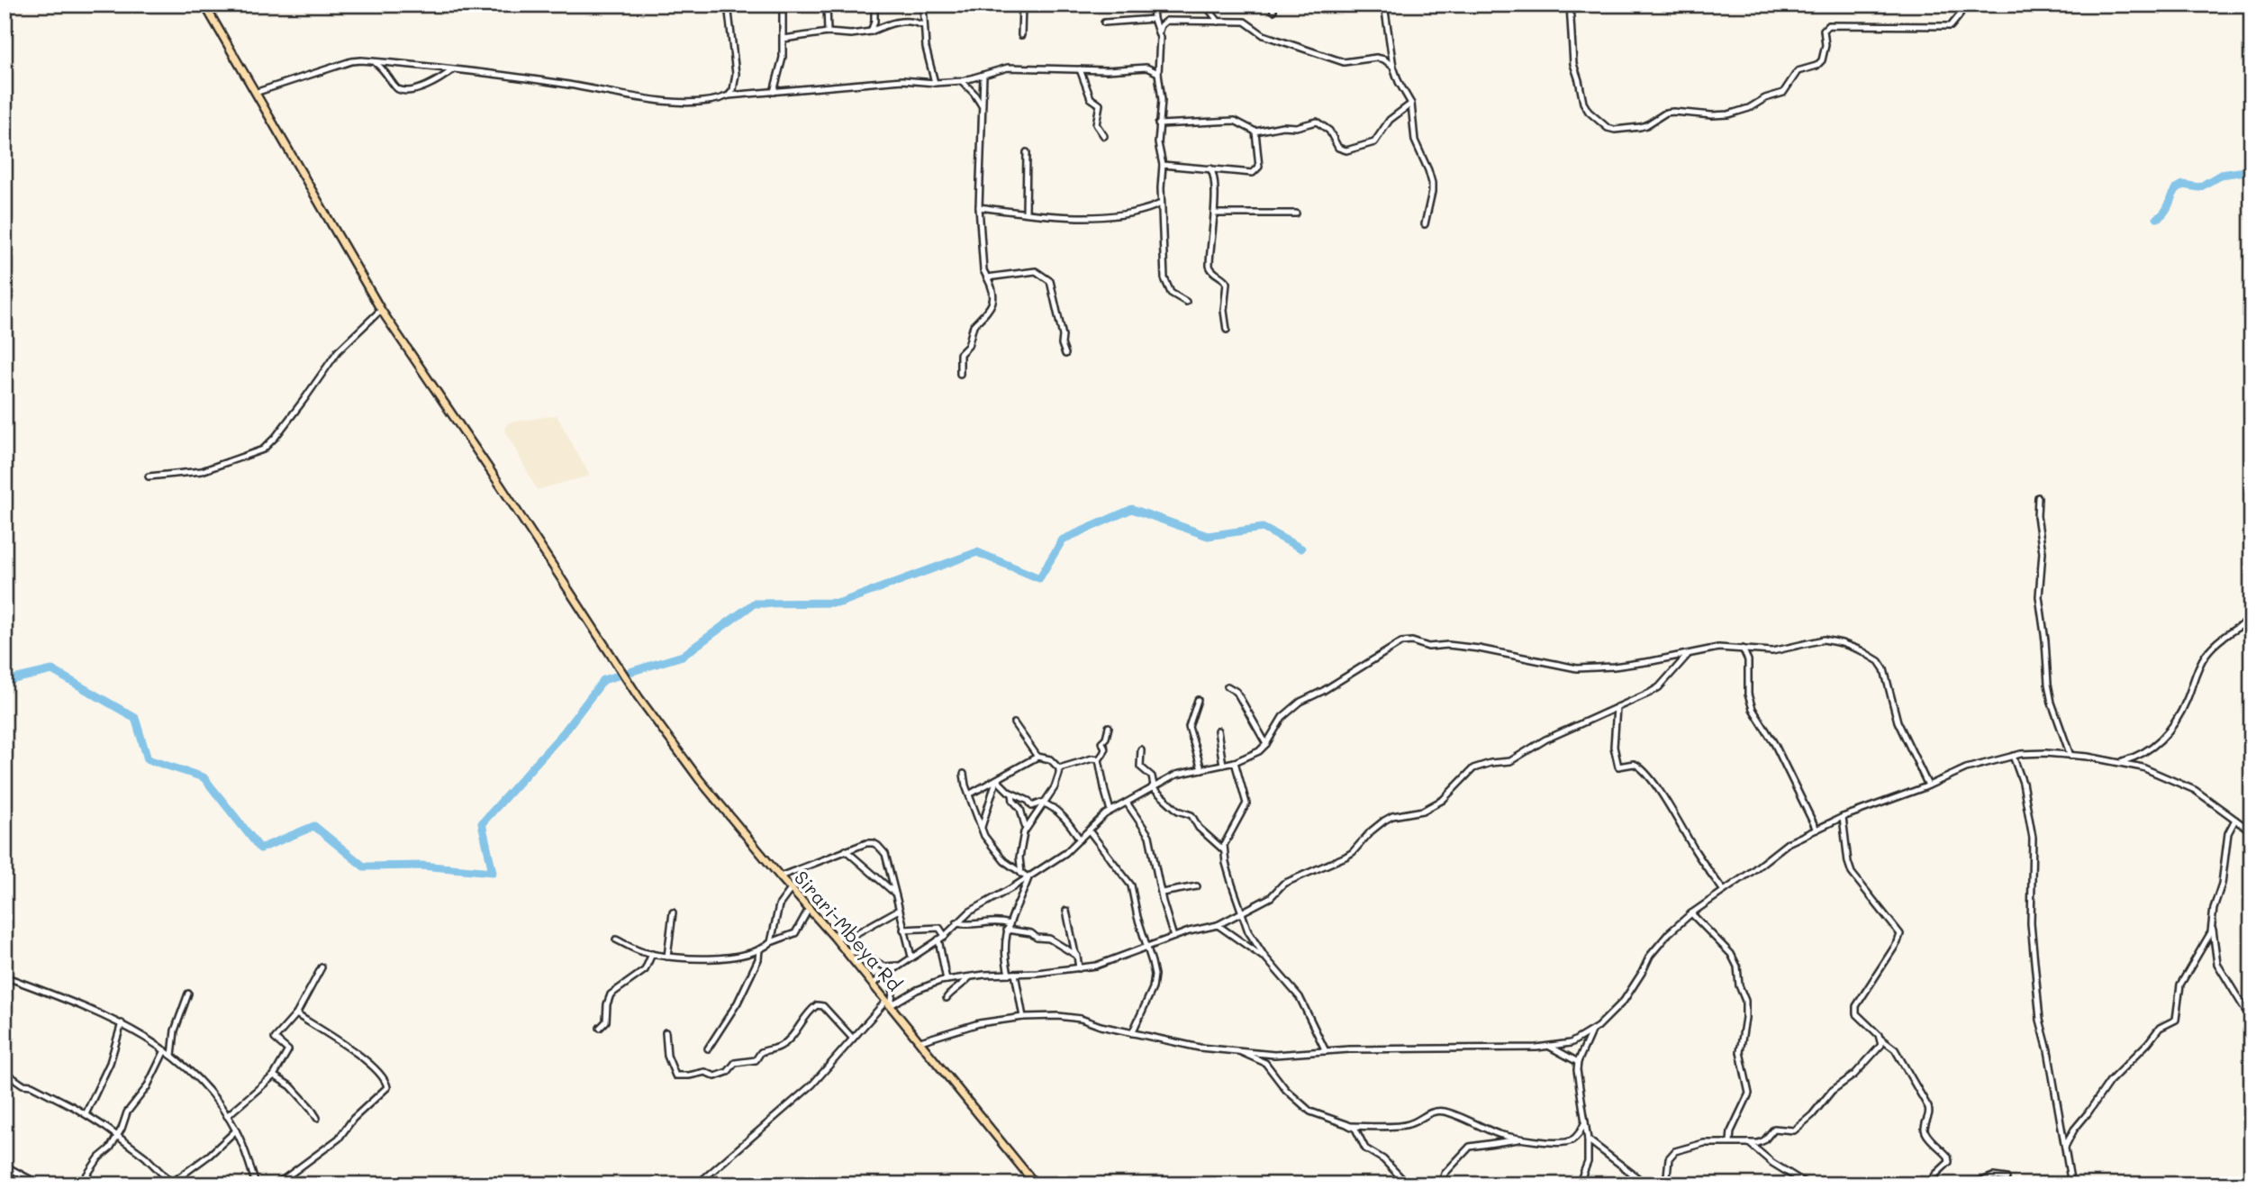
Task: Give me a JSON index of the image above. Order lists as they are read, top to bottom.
{
  "streets": {
    "highway": ["Sirari-Mbeya Rd"]
  }
}
